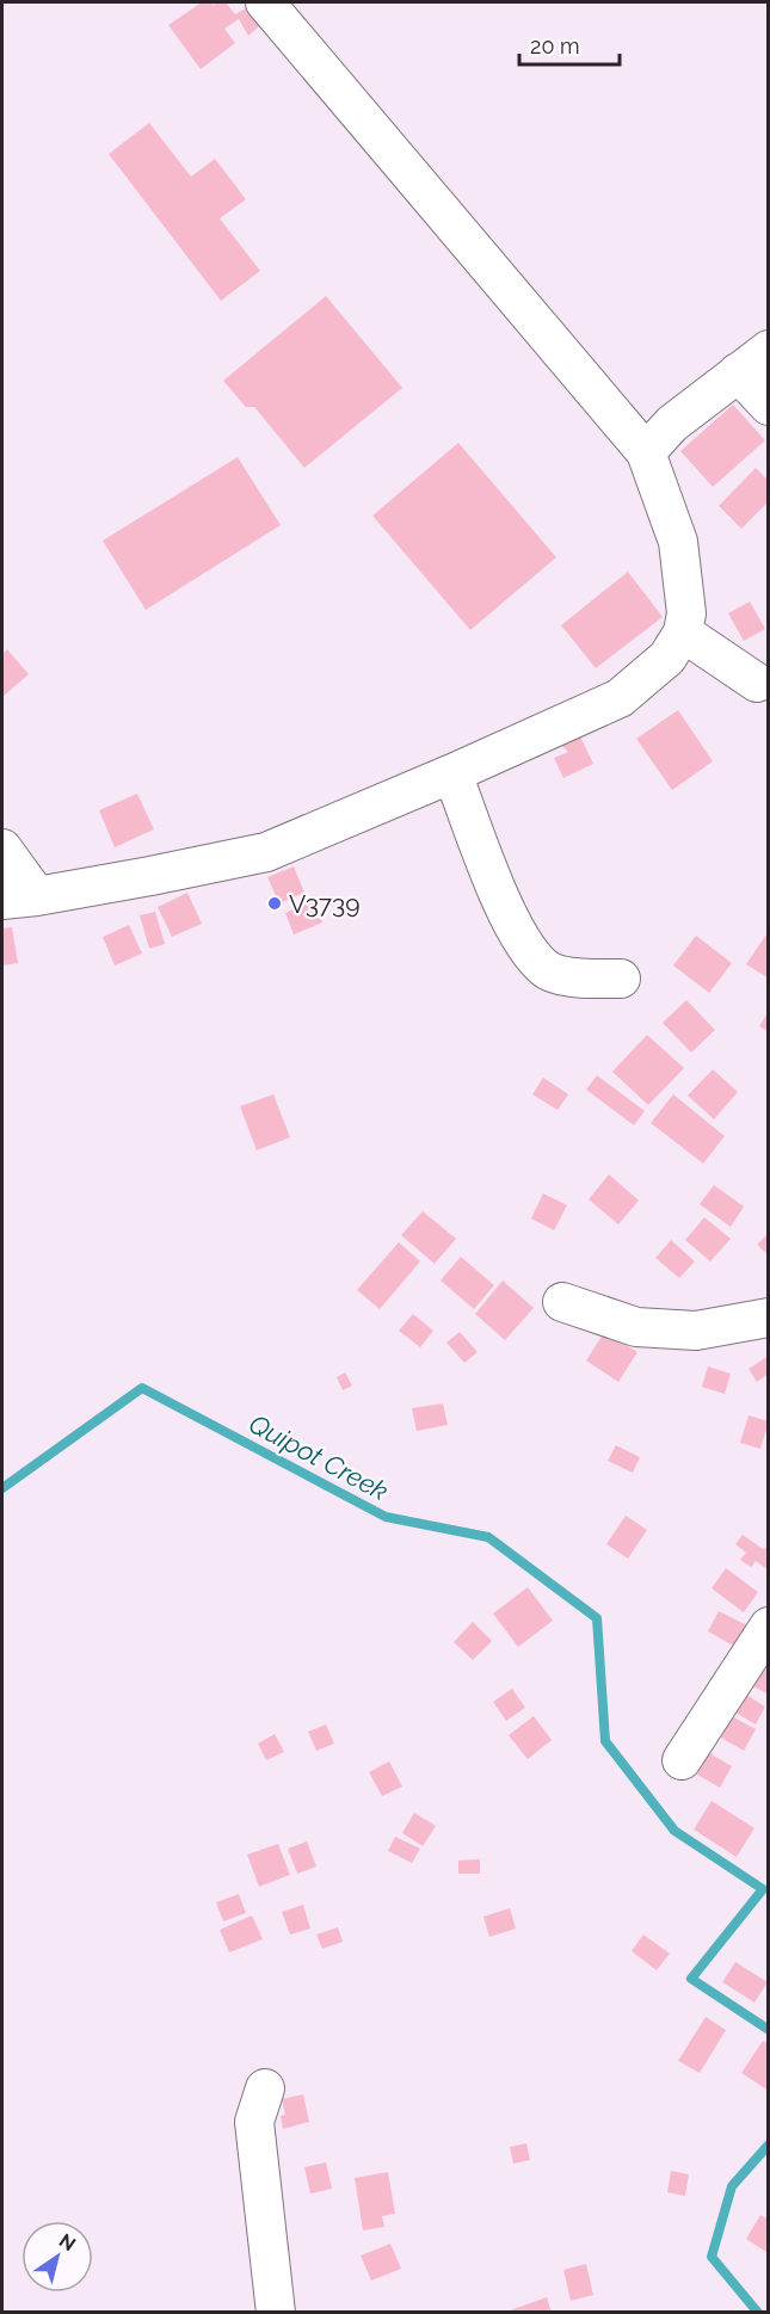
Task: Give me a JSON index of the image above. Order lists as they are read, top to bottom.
{
  "water": ["Quipot Creek"],
  "places": ["V3739"],
  "scale_bar": "20 m",
  "north": "top right"
}
